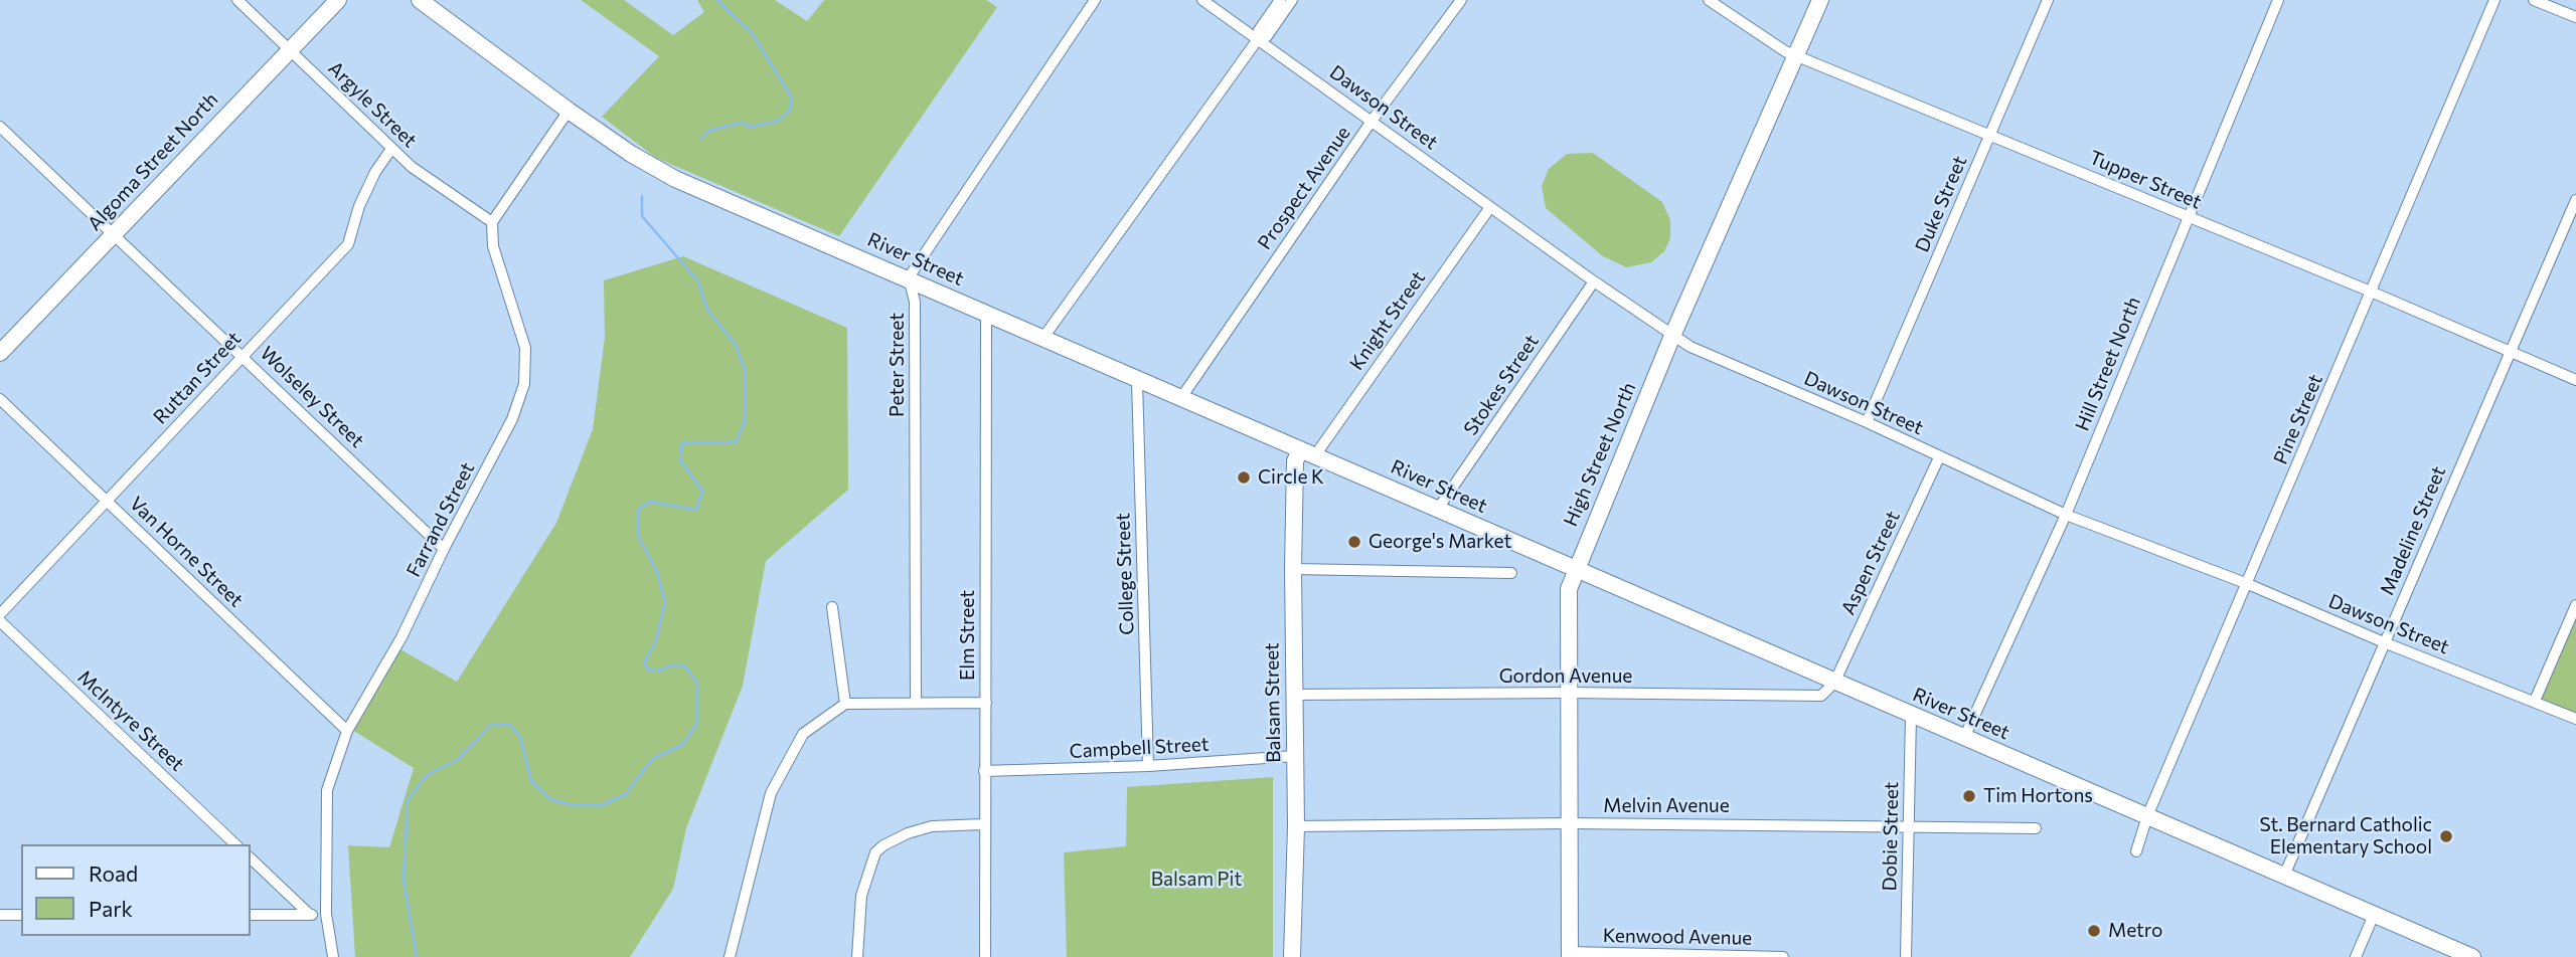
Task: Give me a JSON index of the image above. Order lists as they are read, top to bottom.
{
  "streets": {
    "main road": [
      "Algoma Street North",
      "River Street",
      "High Street North",
      "Balsam Street"
    ],
    "street": [
      "Argyle Street",
      "Dawson Street",
      "Tupper Street",
      "Prospect Avenue",
      "Duke Street",
      "Knight Street",
      "Hill Street North",
      "Peter Street",
      "Ruttan Street",
      "Stokes Street",
      "Wolseley Street",
      "Pine Street",
      "Farrand Street",
      "Madeline Street",
      "Van Horne Street",
      "Aspen Street",
      "College Street",
      "Elm Street",
      "Gordon Avenue",
      "McIntyre Street",
      "Campbell Street",
      "Melvin Avenue",
      "Dobie Street",
      "Kenwood Avenue"
    ]
  },
  "crossings": [
    ["Argyle Street", "Algoma Street North"],
    ["Argyle Street", "Ruttan Street"],
    ["Argyle Street", "Farrand Street"],
    ["Dawson Street", "Prospect Avenue"],
    ["Dawson Street", "Duke Street"],
    ["Dawson Street", "Knight Street"],
    ["Dawson Street", "Hill Street North"],
    ["Dawson Street", "Stokes Street"],
    ["Dawson Street", "Pine Street"],
    ["Dawson Street", "High Street North"],
    ["Dawson Street", "Madeline Street"],
    ["Dawson Street", "Aspen Street"],
    ["Algoma Street North", "Wolseley Street"],
    ["Tupper Street", "Duke Street"],
    ["Tupper Street", "Hill Street North"],
    ["Tupper Street", "Pine Street"],
    ["Tupper Street", "High Street North"],
    ["Tupper Street", "Madeline Street"],
    ["Prospect Avenue", "River Street"],
    ["River Street", "Knight Street"],
    ["River Street", "Hill Street North"],
    ["River Street", "Peter Street"],
    ["River Street", "Stokes Street"],
    ["River Street", "Pine Street"],
    ["River Street", "High Street North"],
    ["River Street", "Madeline Street"],
    ["River Street", "Aspen Street"],
    ["River Street", "College Street"],
    ["River Street", "Elm Street"],
    ["River Street", "Gordon Avenue"],
    ["River Street", "Balsam Street"],
    ["River Street", "Dobie Street"],
    ["Knight Street", "Balsam Street"],
    ["Ruttan Street", "Wolseley Street"],
    ["Ruttan Street", "Van Horne Street"],
    ["Wolseley Street", "Farrand Street"],
    ["High Street North", "Gordon Avenue"],
    ["High Street North", "Melvin Avenue"],
    ["High Street North", "Kenwood Avenue"],
    ["Farrand Street", "Van Horne Street"],
    ["Aspen Street", "Gordon Avenue"],
    ["College Street", "Campbell Street"],
    ["Elm Street", "Campbell Street"],
    ["Gordon Avenue", "Balsam Street"],
    ["Balsam Street", "Campbell Street"],
    ["Balsam Street", "Melvin Avenue"],
    ["Melvin Avenue", "Dobie Street"]
  ],
  "parks": ["Balsam Pit"],
  "places": [
    "Circle K",
    "George's Market",
    "Tim Hortons",
    "St. Bernard Catholic Elementary School",
    "Metro"
  ],
  "legend": ["Road", "Park"]
}
